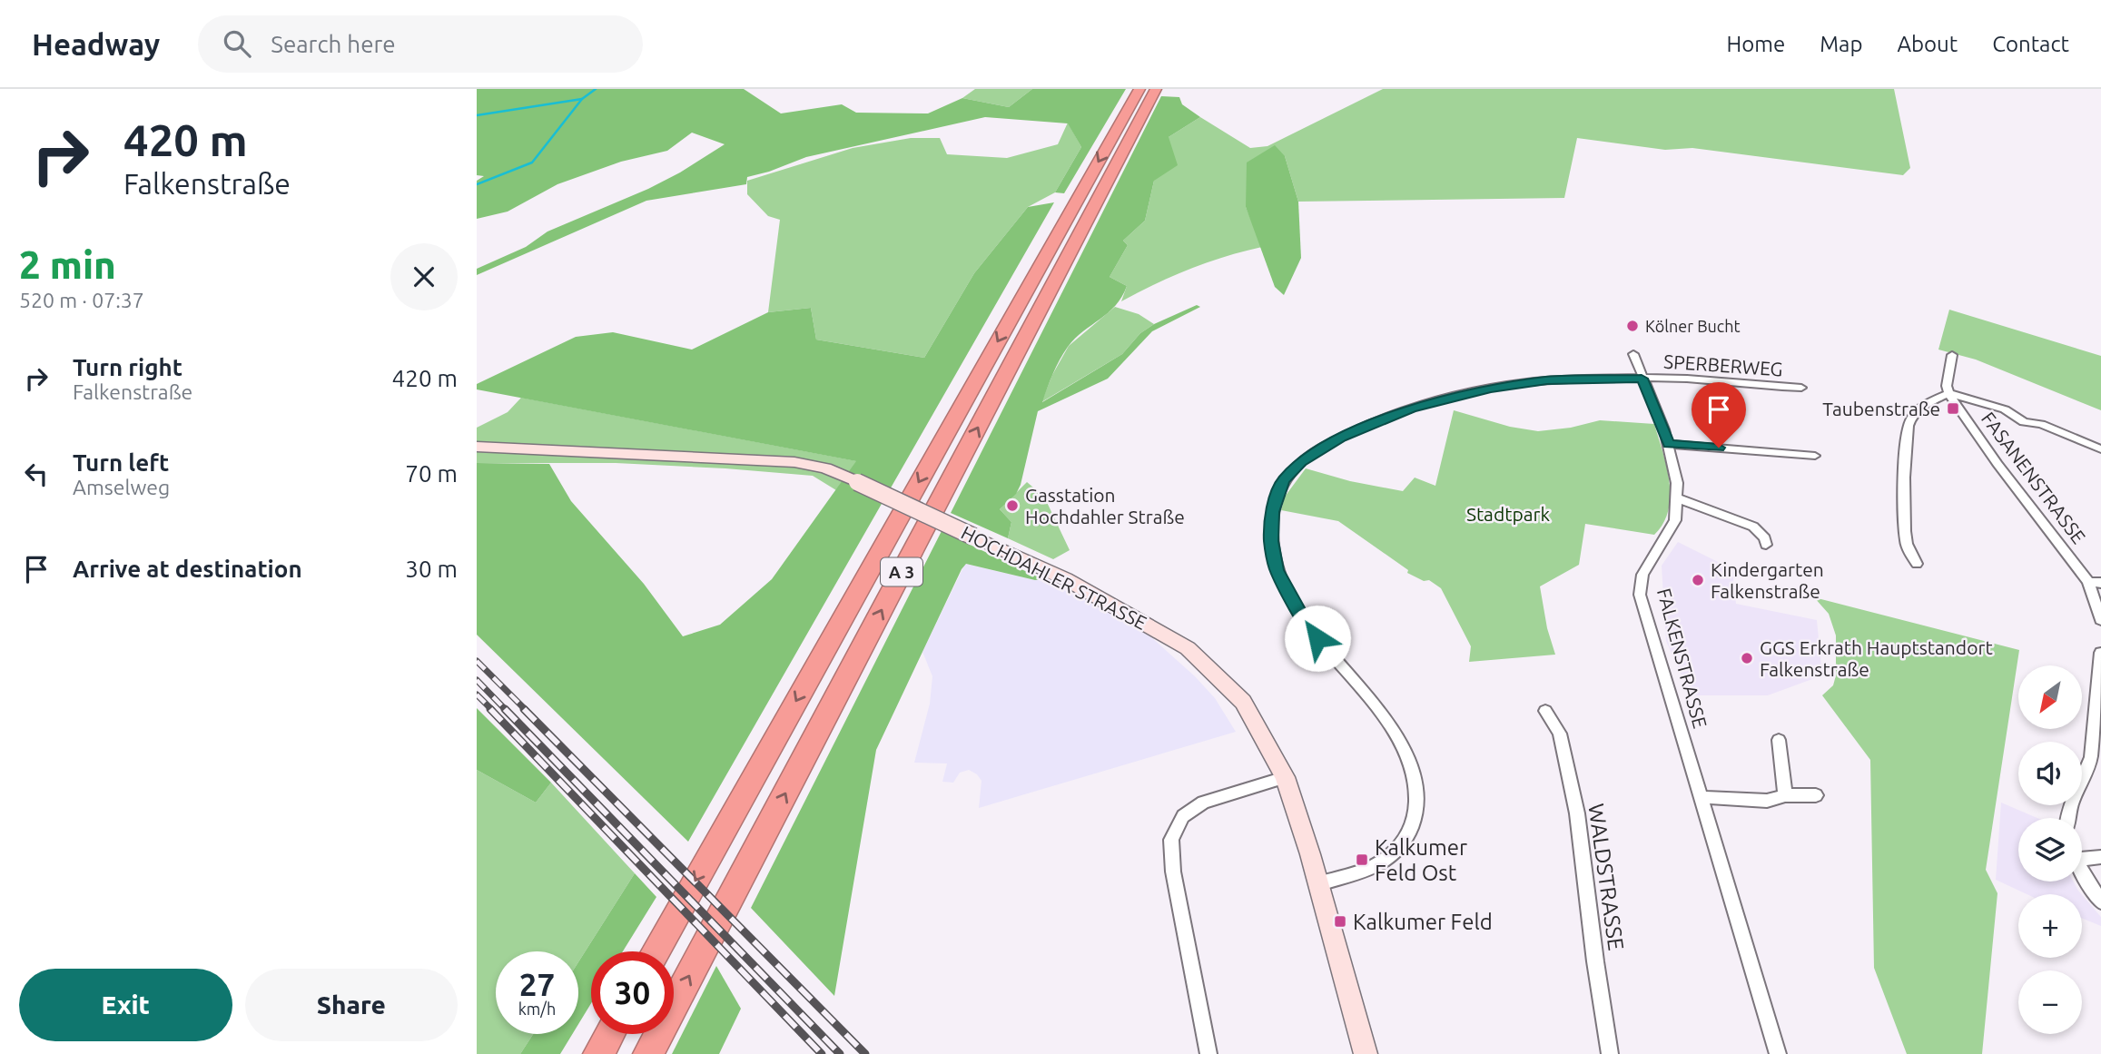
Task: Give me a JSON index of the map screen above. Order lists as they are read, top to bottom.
{
  "streets": {
    "highway": ["A 3"],
    "main road": ["HOCHDAHLER STRASSE"],
    "street": [
      "SPERBERWEG",
      "FASANENSTRASSE",
      "FALKENSTRASSE",
      "WALDSTRASSE"
    ]
  },
  "crossings": [
    ["SPERBERWEG", "FALKENSTRASSE"]
  ],
  "parks": ["Stadtpark"],
  "places": {
    "other": [
      "Kölner Bucht",
      "Gasstation Hochdahler Straße",
      "Kindergarten Falkenstraße",
      "GGS Erkrath Hauptstandort Falkenstraße"
    ],
    "transit": ["Taubenstraße", "Kalkumer Feld Ost", "Kalkumer Feld"]
  },
  "north": "bottom left",
  "page": {
    "header": "Headway",
    "search": "Search here",
    "nav": [
      "Home",
      "Map",
      "About",
      "Contact"
    ],
    "turn": ["420 m", "Falkenstraße"],
    "heading": ["2 min", "520 m · 07:37"],
    "list": [
      {
        "name": "Turn right",
        "note": "Falkenstraße",
        "value": "420 m"
      },
      {
        "name": "Turn left",
        "note": "Amselweg",
        "value": "70 m"
      },
      {
        "name": "Arrive at destination",
        "value": "30 m"
      }
    ],
    "map_buttons": ["+", "−"],
    "speed": "27 km/h",
    "limit": "30",
    "buttons": ["Exit", "Share"]
  }
}
